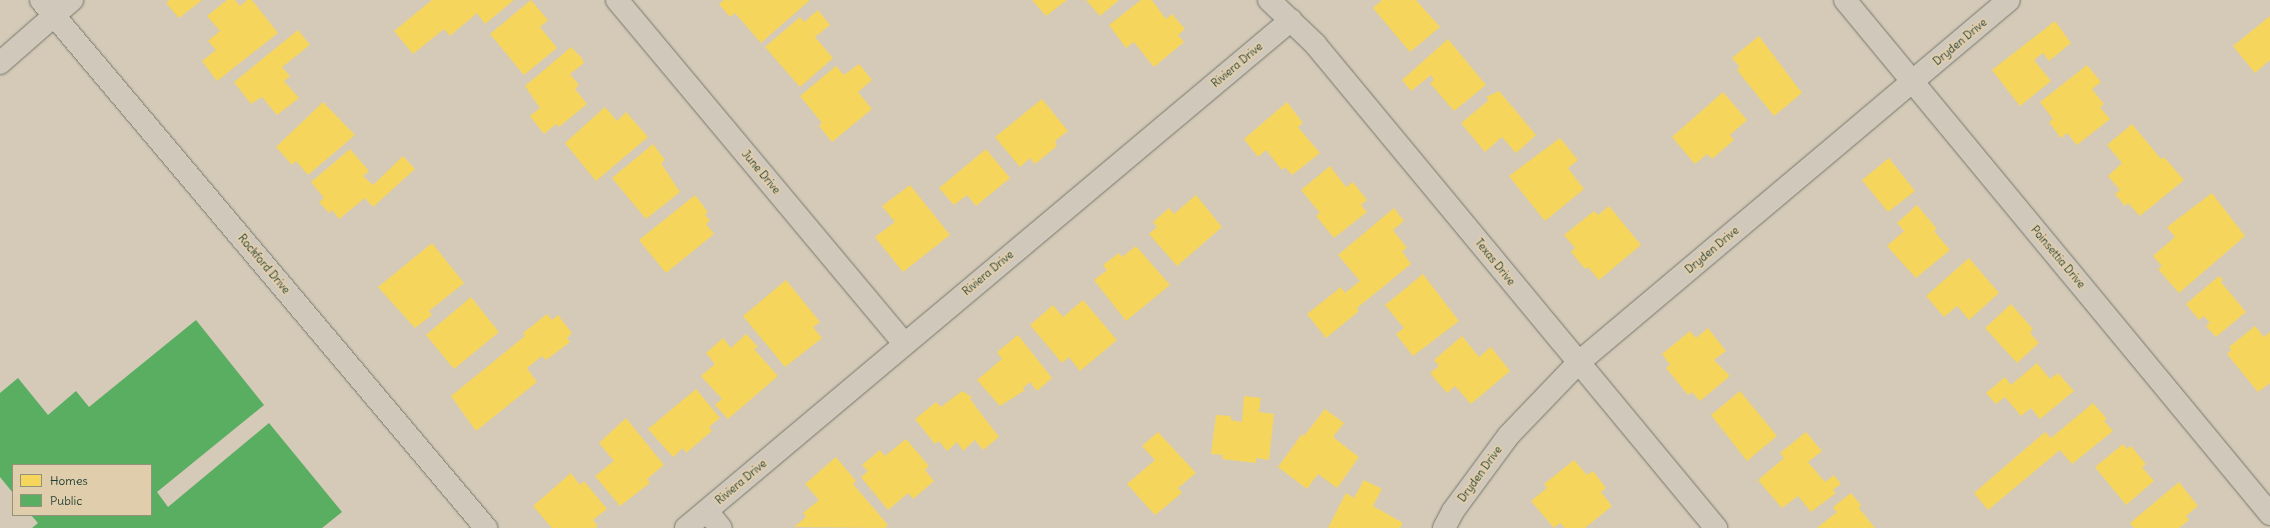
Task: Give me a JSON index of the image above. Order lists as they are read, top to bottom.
{
  "streets": {
    "street": [
      "Dryden Drive",
      "Riviera Drive",
      "June Drive",
      "Poinsettia Drive",
      "Texas Drive",
      "Rockford Drive"
    ]
  },
  "crossings": [
    ["Dryden Drive", "Poinsettia Drive"],
    ["Dryden Drive", "Texas Drive"],
    ["Riviera Drive", "June Drive"],
    ["Riviera Drive", "Texas Drive"]
  ],
  "legend": ["Homes", "Public"]
}
